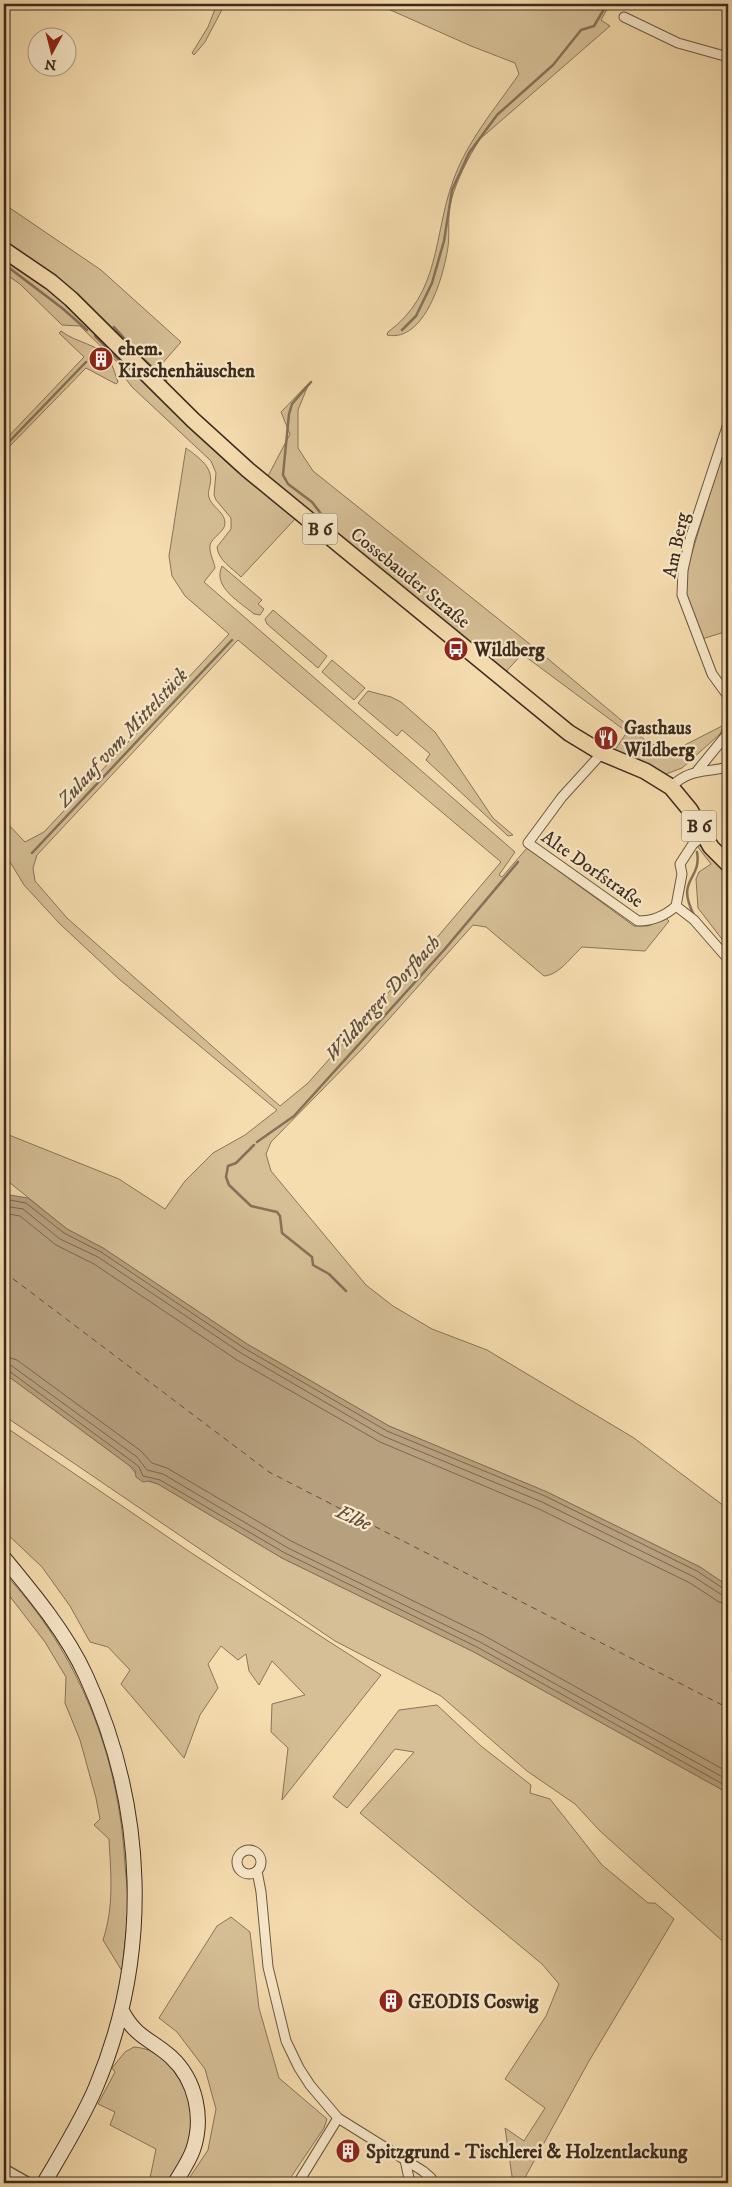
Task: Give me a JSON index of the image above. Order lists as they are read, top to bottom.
{
  "streets": {
    "main road": ["B 6", "Cossebauder Straße"],
    "street": ["Am Berg", "Alte Dorfstraße"]
  },
  "crossings": [
    ["Cossebauder Straße", "Alte Dorfstraße"]
  ],
  "water": ["Zulauf vom Mittelstück", "Wildberger Dorfbach", "Elbe"],
  "places": {
    "building": ["ehem. Kirschenhäuschen", "GEODIS Coswig", "Spitzgrund - Tischlerei & Holzentlackung"],
    "bus stop": ["Wildberg"],
    "restaurant": ["Gasthaus Wildberg"]
  },
  "north": "bottom"
}
